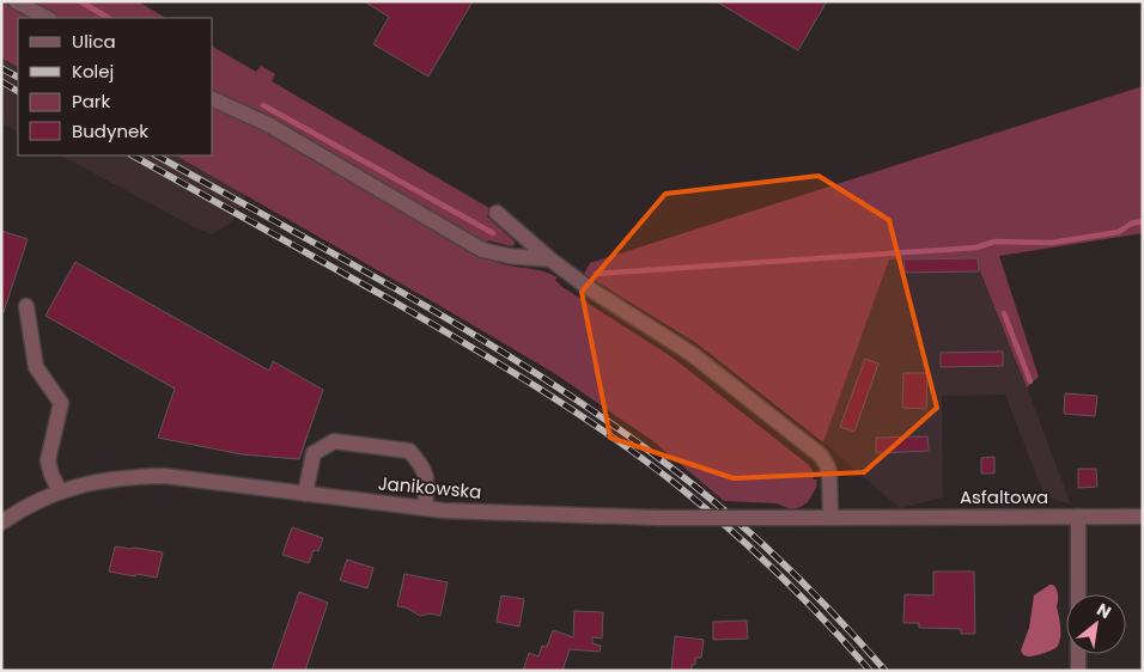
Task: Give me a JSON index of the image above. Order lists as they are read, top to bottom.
{
  "streets": {
    "street": ["Janikowska", "Asfaltowa"]
  },
  "crossings": [
    ["Janikowska", "Asfaltowa"]
  ],
  "legend": [
    "Ulica",
    "Kolej",
    "Park",
    "Budynek"
  ],
  "north": "top right"
}
